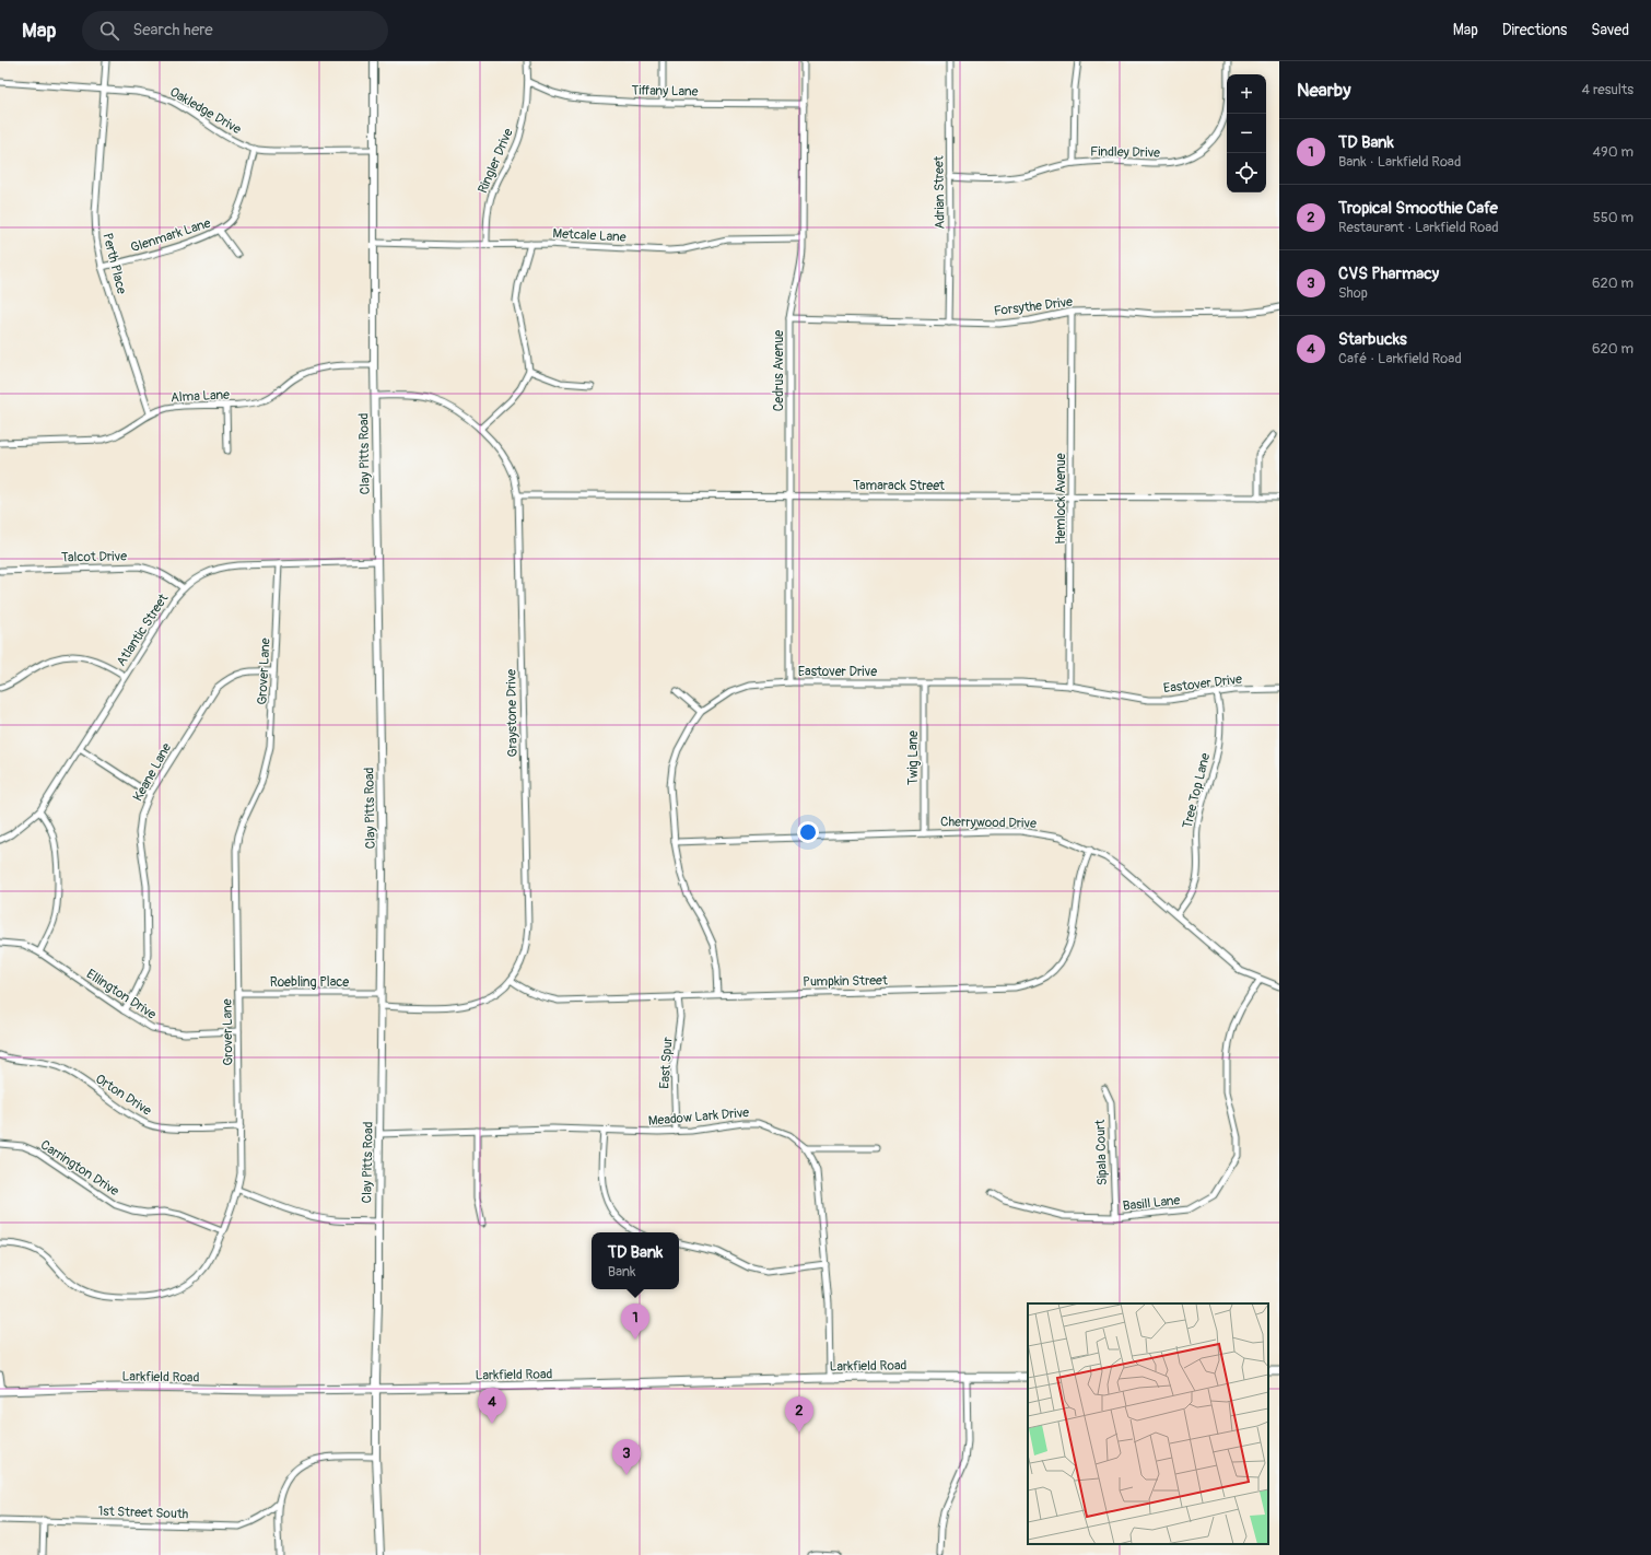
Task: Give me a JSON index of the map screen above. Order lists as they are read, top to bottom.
{
  "streets": {
    "main road": ["Larkfield Road"],
    "street": [
      "Tiffany Lane",
      "Oakledge Drive",
      "Findley Drive",
      "Ringler Drive",
      "Adrian Street",
      "Glenmark Lane",
      "Metcale Lane",
      "Perth Place",
      "Forsythe Drive",
      "Cedrus Avenue",
      "Alma Lane",
      "Clay Pitts Road",
      "Tamarack Street",
      "Hemlock Avenue",
      "Talcot Drive",
      "Atlantic Street",
      "Grover Lane",
      "Eastover Drive",
      "Graystone Drive",
      "Twig Lane",
      "Keane Lane",
      "Tree Top Lane",
      "Cherrywood Drive",
      "Pumpkin Street",
      "Roebling Place",
      "Ellington Drive",
      "East Spur",
      "Orton Drive",
      "Meadow Lark Drive",
      "Sipala Court",
      "Carrington Drive",
      "Basill Lane",
      "1st Street South"
    ]
  },
  "crossings": [
    ["Tiffany Lane", "Ringler Drive"],
    ["Tiffany Lane", "Cedrus Avenue"],
    ["Oakledge Drive", "Glenmark Lane"],
    ["Oakledge Drive", "Perth Place"],
    ["Oakledge Drive", "Clay Pitts Road"],
    ["Findley Drive", "Adrian Street"],
    ["Ringler Drive", "Metcale Lane"],
    ["Adrian Street", "Forsythe Drive"],
    ["Glenmark Lane", "Perth Place"],
    ["Metcale Lane", "Cedrus Avenue"],
    ["Metcale Lane", "Clay Pitts Road"],
    ["Perth Place", "Alma Lane"],
    ["Forsythe Drive", "Cedrus Avenue"],
    ["Forsythe Drive", "Hemlock Avenue"],
    ["Cedrus Avenue", "Tamarack Street"],
    ["Cedrus Avenue", "Eastover Drive"],
    ["Alma Lane", "Clay Pitts Road"],
    ["Clay Pitts Road", "Atlantic Street"],
    ["Clay Pitts Road", "Graystone Drive"],
    ["Clay Pitts Road", "Roebling Place"],
    ["Clay Pitts Road", "Meadow Lark Drive"],
    ["Clay Pitts Road", "Larkfield Road"],
    ["Tamarack Street", "Hemlock Avenue"],
    ["Tamarack Street", "Graystone Drive"],
    ["Hemlock Avenue", "Eastover Drive"],
    ["Talcot Drive", "Atlantic Street"],
    ["Atlantic Street", "Grover Lane"],
    ["Grover Lane", "Keane Lane"],
    ["Grover Lane", "Roebling Place"],
    ["Grover Lane", "Ellington Drive"],
    ["Grover Lane", "Orton Drive"],
    ["Grover Lane", "Carrington Drive"],
    ["Eastover Drive", "Twig Lane"],
    ["Eastover Drive", "Tree Top Lane"],
    ["Eastover Drive", "Cherrywood Drive"],
    ["Eastover Drive", "Pumpkin Street"],
    ["Graystone Drive", "Pumpkin Street"],
    ["Twig Lane", "Cherrywood Drive"],
    ["Keane Lane", "Ellington Drive"],
    ["Tree Top Lane", "Cherrywood Drive"],
    ["Cherrywood Drive", "Pumpkin Street"],
    ["Cherrywood Drive", "Basill Lane"],
    ["Pumpkin Street", "East Spur"],
    ["East Spur", "Meadow Lark Drive"],
    ["Meadow Lark Drive", "Larkfield Road"],
    ["Sipala Court", "Basill Lane"]
  ],
  "page": {
    "header": "Map",
    "search": "Search here",
    "nav": ["Map", "Directions", "Saved"],
    "heading": ["Nearby", "4 results"],
    "map_buttons": ["+", "−"],
    "list": [
      {
        "mark": "1",
        "name": "TD Bank",
        "note": "Bank · Larkfield Road",
        "value": "490 m"
      },
      {
        "mark": "2",
        "name": "Tropical Smoothie Cafe",
        "note": "Restaurant · Larkfield Road",
        "value": "550 m"
      },
      {
        "mark": "3",
        "name": "CVS Pharmacy",
        "note": "Shop",
        "value": "620 m"
      },
      {
        "mark": "4",
        "name": "Starbucks",
        "note": "Café · Larkfield Road",
        "value": "620 m"
      }
    ],
    "popup": ["TD Bank", "Bank"],
    "pins": [
      "1",
      "4",
      "2",
      "3"
    ]
  }
}
